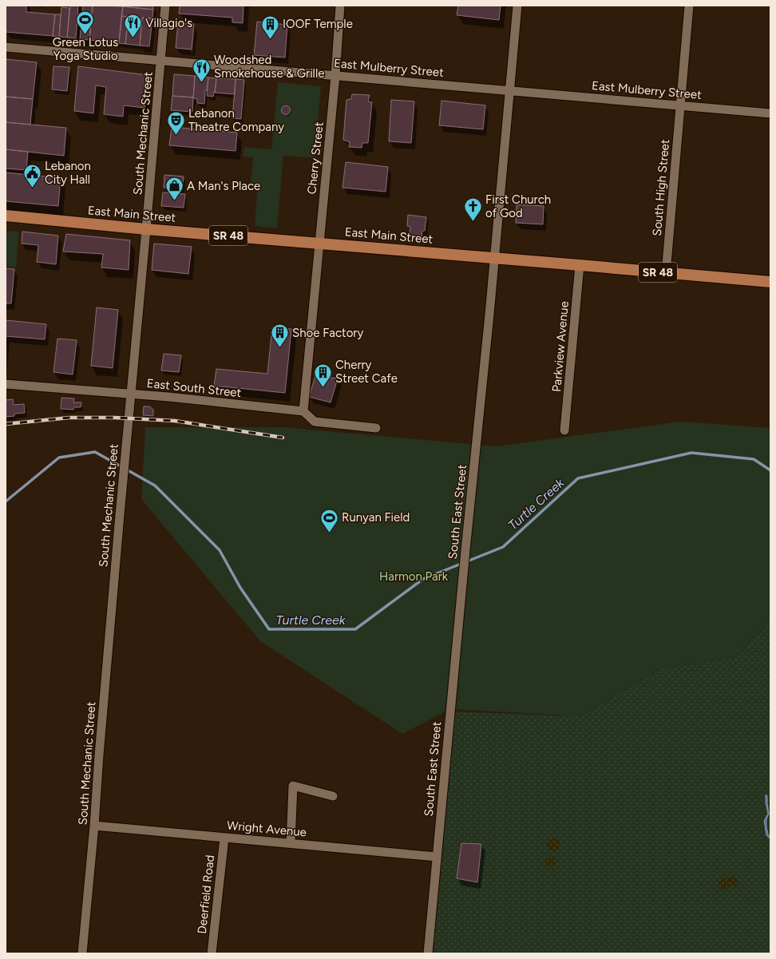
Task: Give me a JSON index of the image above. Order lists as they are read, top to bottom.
{
  "streets": {
    "main road": ["East Main Street", "SR 48"],
    "street": [
      "East Mulberry Street",
      "South Mechanic Street",
      "Cherry Street",
      "South High Street",
      "Parkview Avenue",
      "East South Street",
      "South East Street",
      "Wright Avenue",
      "Deerfield Road"
    ]
  },
  "crossings": [
    ["East Mulberry Street", "South Mechanic Street"],
    ["East Mulberry Street", "Cherry Street"],
    ["East Mulberry Street", "South High Street"],
    ["East Mulberry Street", "South East Street"],
    ["South Mechanic Street", "East Main Street"],
    ["South Mechanic Street", "East South Street"],
    ["South Mechanic Street", "Wright Avenue"],
    ["Cherry Street", "East Main Street"],
    ["Cherry Street", "East South Street"],
    ["South High Street", "East Main Street"],
    ["East Main Street", "Parkview Avenue"],
    ["East Main Street", "South East Street"],
    ["South East Street", "Wright Avenue"],
    ["Wright Avenue", "Deerfield Road"]
  ],
  "water": ["Turtle Creek"],
  "parks": ["Harmon Park"],
  "places": {
    "sports": ["Green Lotus Yoga Studio", "Runyan Field"],
    "restaurant": ["Villagio's", "Woodshed Smokehouse & Grille"],
    "building": ["IOOF Temple", "Shoe Factory", "Cherry Street Cafe"],
    "theatre": ["Lebanon Theatre Company"],
    "public building": ["Lebanon City Hall"],
    "shop": ["A Man's Place"],
    "church": ["First Church of God"]
  }
}
